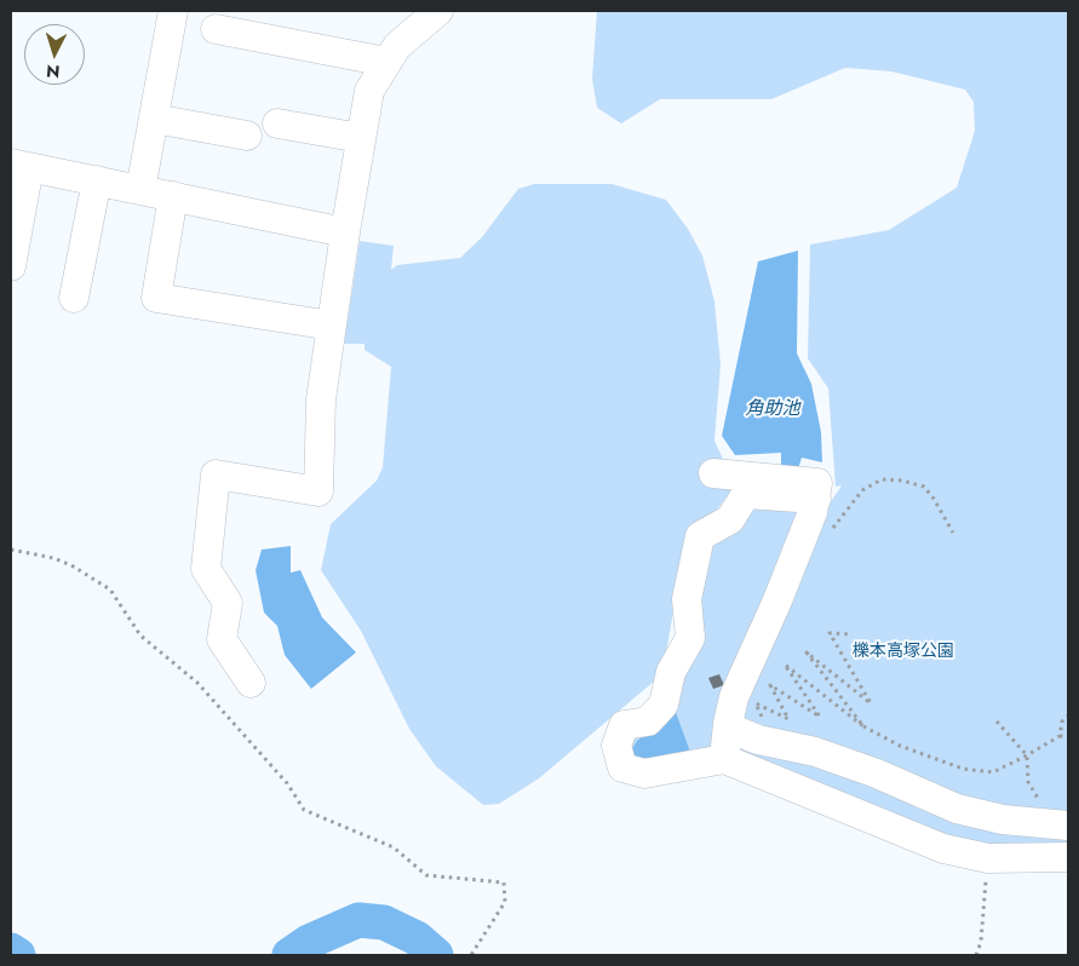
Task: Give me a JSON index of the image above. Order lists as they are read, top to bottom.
{
  "water": ["角助池"],
  "parks": ["櫟本高塚公園"],
  "north": "bottom"
}
